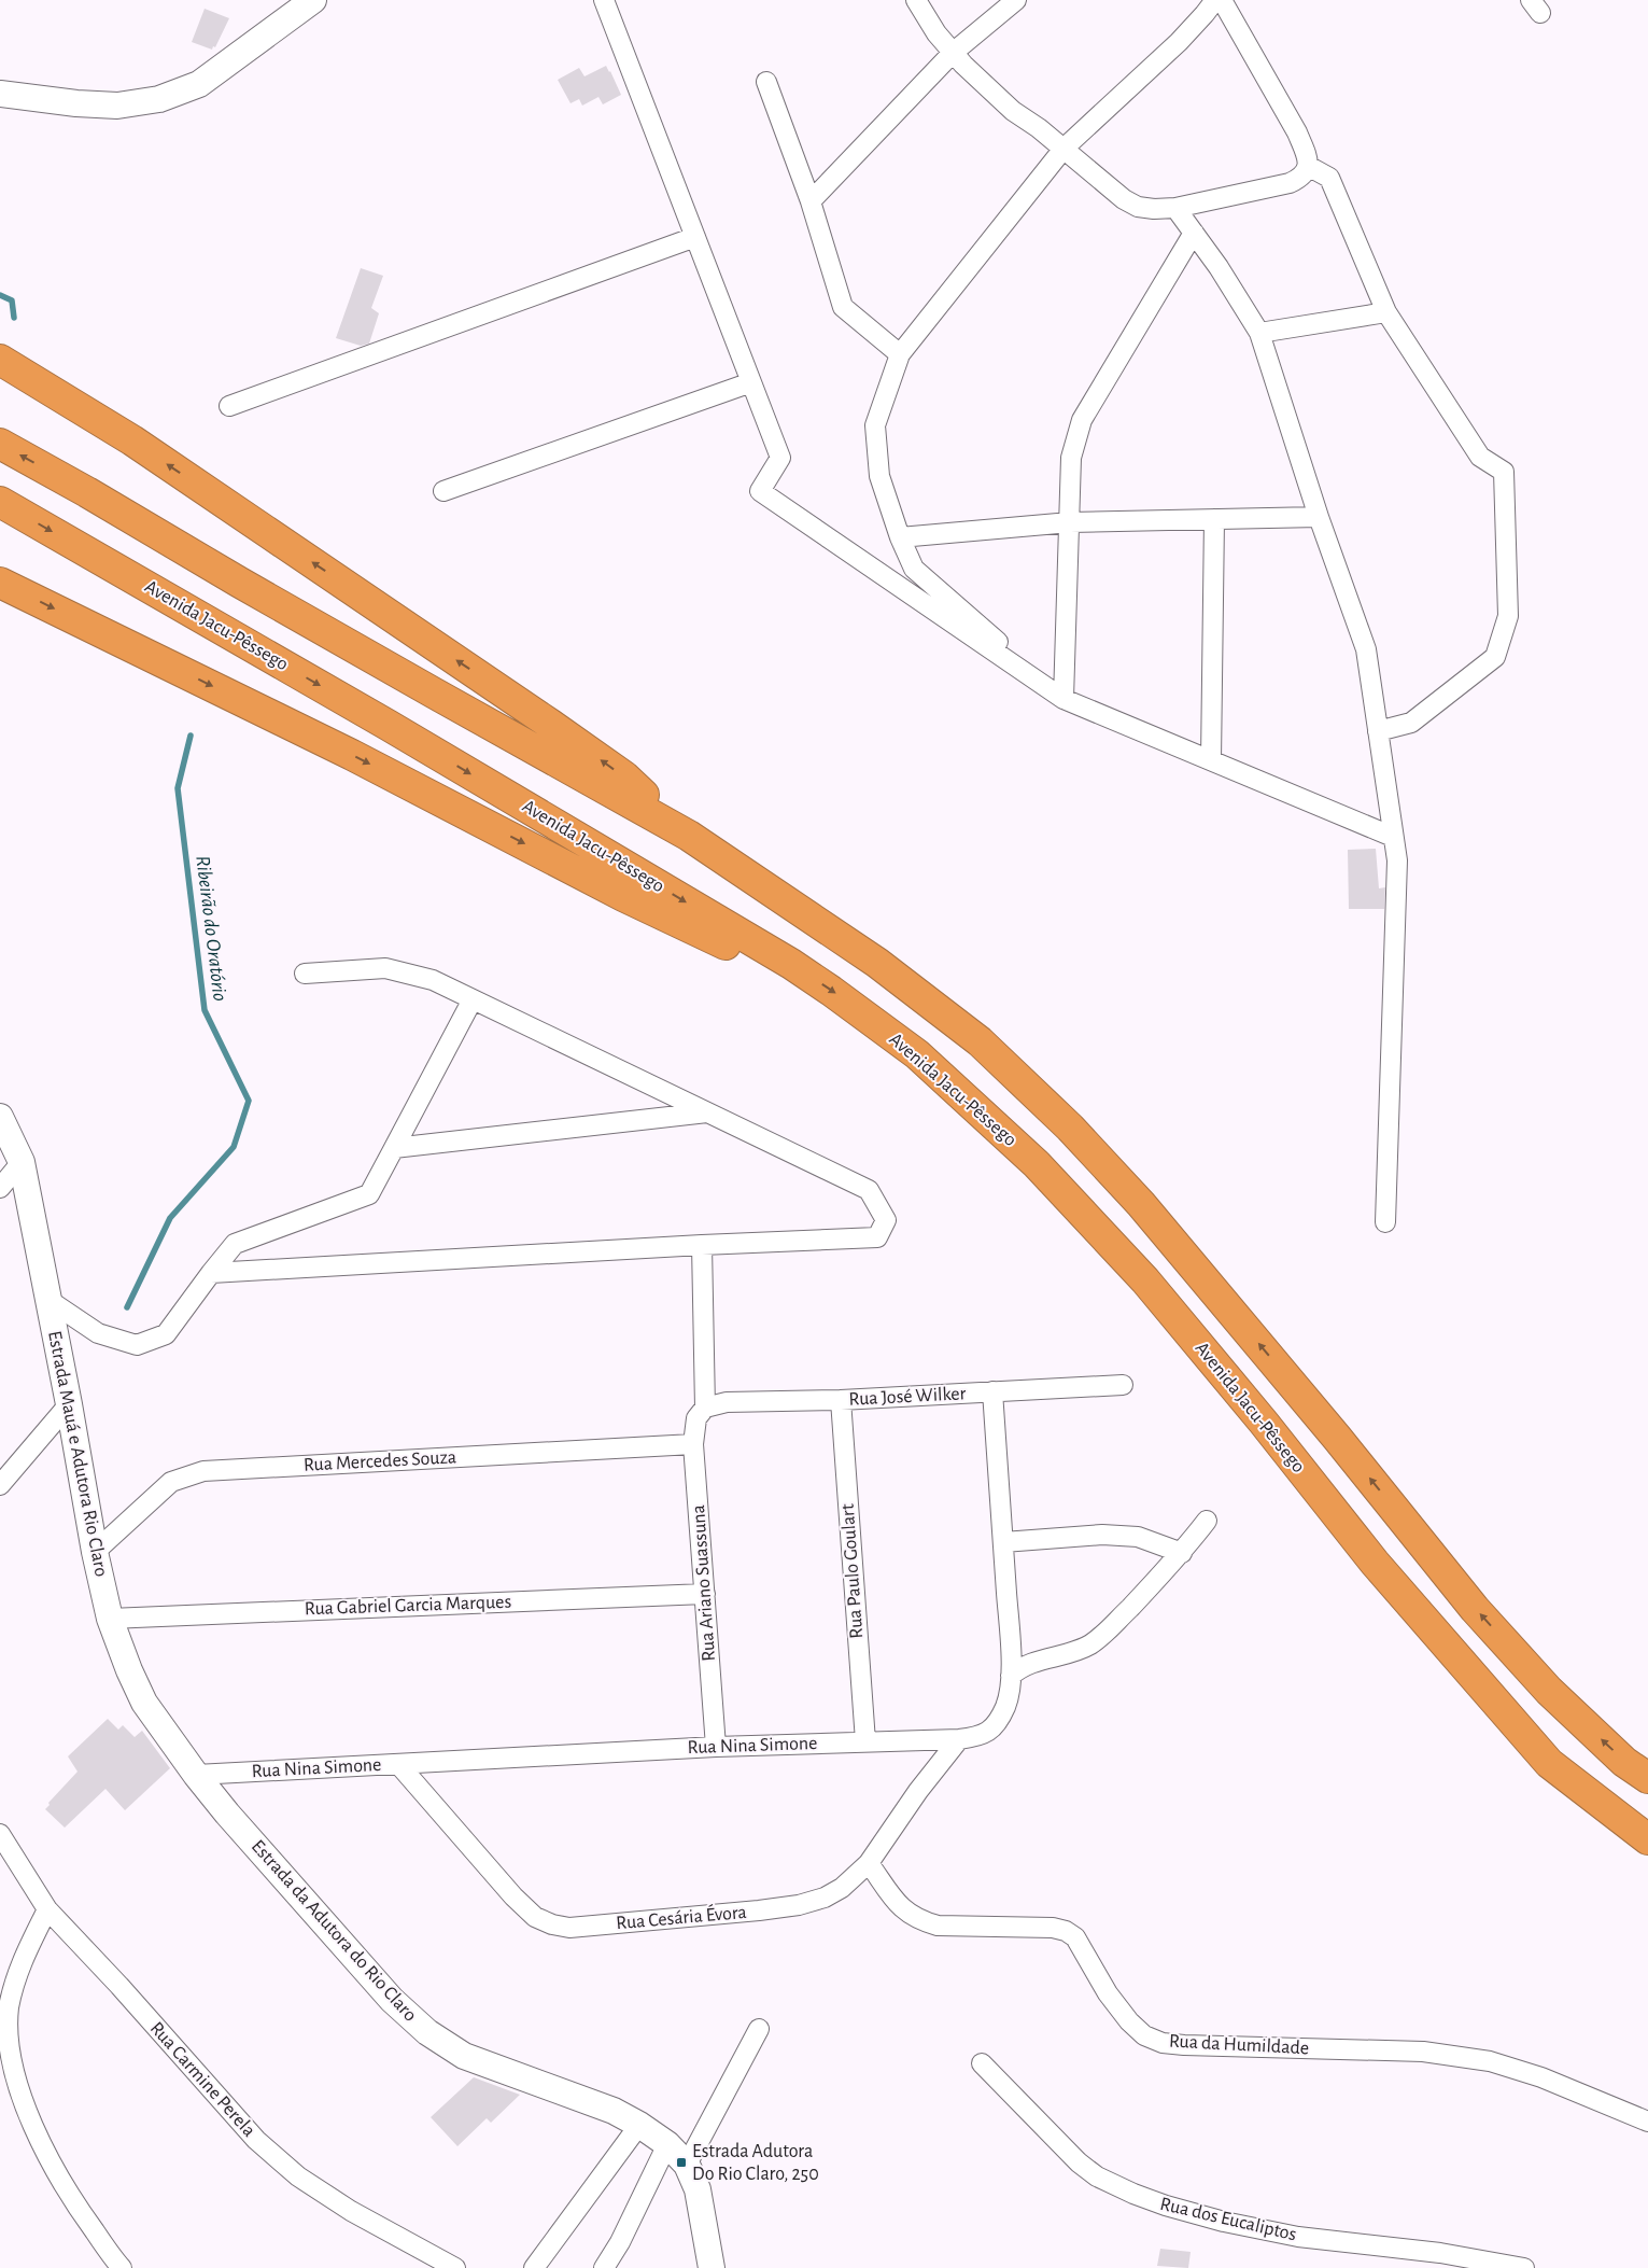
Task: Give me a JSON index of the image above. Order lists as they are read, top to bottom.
{
  "streets": {
    "highway": ["Avenida Jacu-Pêssego"],
    "main road": ["Estrada Mauá e Adutora Rio Claro", "Estrada da Adutora do Rio Claro"],
    "street": [
      "Rua José Wilker",
      "Rua Mercedes Souza",
      "Rua Paulo Goulart",
      "Rua Ariano Suassuna",
      "Rua Gabriel Garcia Marques",
      "Rua Nina Simone",
      "Rua Cesária Évora",
      "Rua da Humildade",
      "Rua Carmine Perela",
      "Rua dos Eucaliptos"
    ]
  },
  "crossings": [
    ["Rua José Wilker", "Rua Paulo Goulart"],
    ["Rua José Wilker", "Rua Ariano Suassuna"],
    ["Rua José Wilker", "Rua Nina Simone"],
    ["Estrada Mauá e Adutora Rio Claro", "Rua Mercedes Souza"],
    ["Estrada Mauá e Adutora Rio Claro", "Rua Gabriel Garcia Marques"],
    ["Estrada Mauá e Adutora Rio Claro", "Rua Nina Simone"],
    ["Estrada Mauá e Adutora Rio Claro", "Estrada da Adutora do Rio Claro"],
    ["Rua Mercedes Souza", "Rua Ariano Suassuna"],
    ["Rua Paulo Goulart", "Rua Nina Simone"],
    ["Rua Ariano Suassuna", "Rua Gabriel Garcia Marques"],
    ["Rua Ariano Suassuna", "Rua Nina Simone"],
    ["Rua Nina Simone", "Rua Cesária Évora"],
    ["Rua Nina Simone", "Estrada da Adutora do Rio Claro"],
    ["Rua Cesária Évora", "Rua da Humildade"]
  ],
  "water": ["Ribeirão do Oratório"],
  "places": {
    "transit": ["Estrada Adutora Do Rio Claro, 250"]
  }
}
